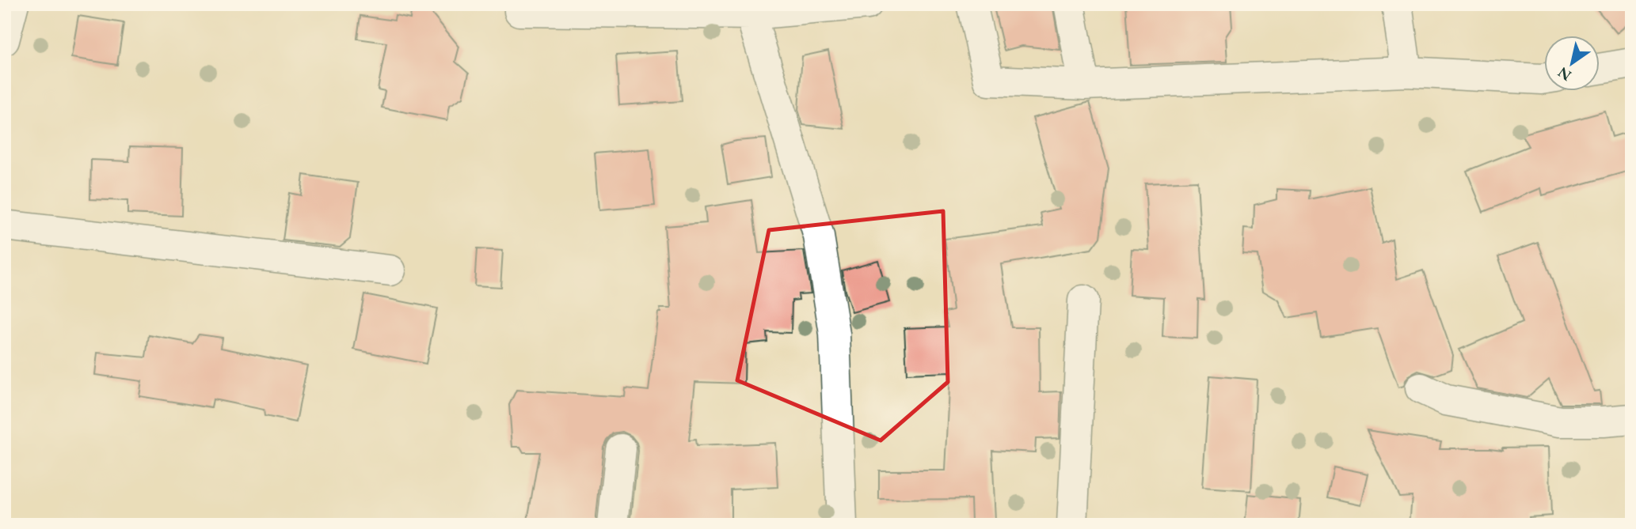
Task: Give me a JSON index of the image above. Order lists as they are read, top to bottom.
{
  "north": "bottom left"
}
